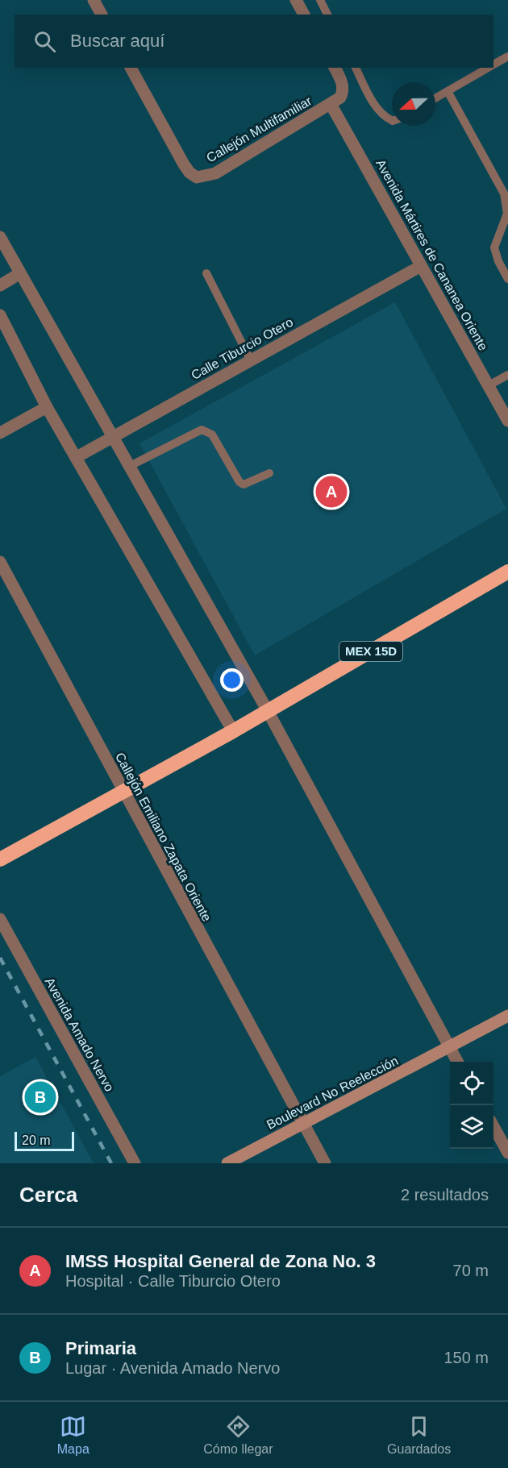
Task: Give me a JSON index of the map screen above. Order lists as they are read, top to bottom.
{
  "streets": {
    "highway": ["MEX 15D"],
    "street": [
      "Callejón Multifamiliar",
      "Avenida Mártires de Cananea Oriente",
      "Calle Tiburcio Otero",
      "Callejón Emiliano Zapata Oriente",
      "Avenida Amado Nervo",
      "Boulevard No Reelección"
    ]
  },
  "crossings": [
    ["Callejón Multifamiliar", "Avenida Mártires de Cananea Oriente"],
    ["Avenida Mártires de Cananea Oriente", "Calle Tiburcio Otero"],
    ["MEX 15D", "Callejón Emiliano Zapata Oriente"],
    ["Callejón Emiliano Zapata Oriente", "Boulevard No Reelección"]
  ],
  "scale_bar": "20 m",
  "north": "left",
  "page": {
    "search": "Buscar aquí",
    "pins": ["A", "B"],
    "scale": "20 m",
    "heading": ["Cerca", "2 resultados"],
    "list": [
      {
        "mark": "A",
        "name": "IMSS Hospital General de Zona No. 3",
        "note": "Hospital · Calle Tiburcio Otero",
        "value": "70 m"
      },
      {
        "mark": "B",
        "name": "Primaria",
        "note": "Lugar · Avenida Amado Nervo",
        "value": "150 m"
      }
    ],
    "nav": ["Mapa", "Cómo llegar", "Guardados"]
  }
}
